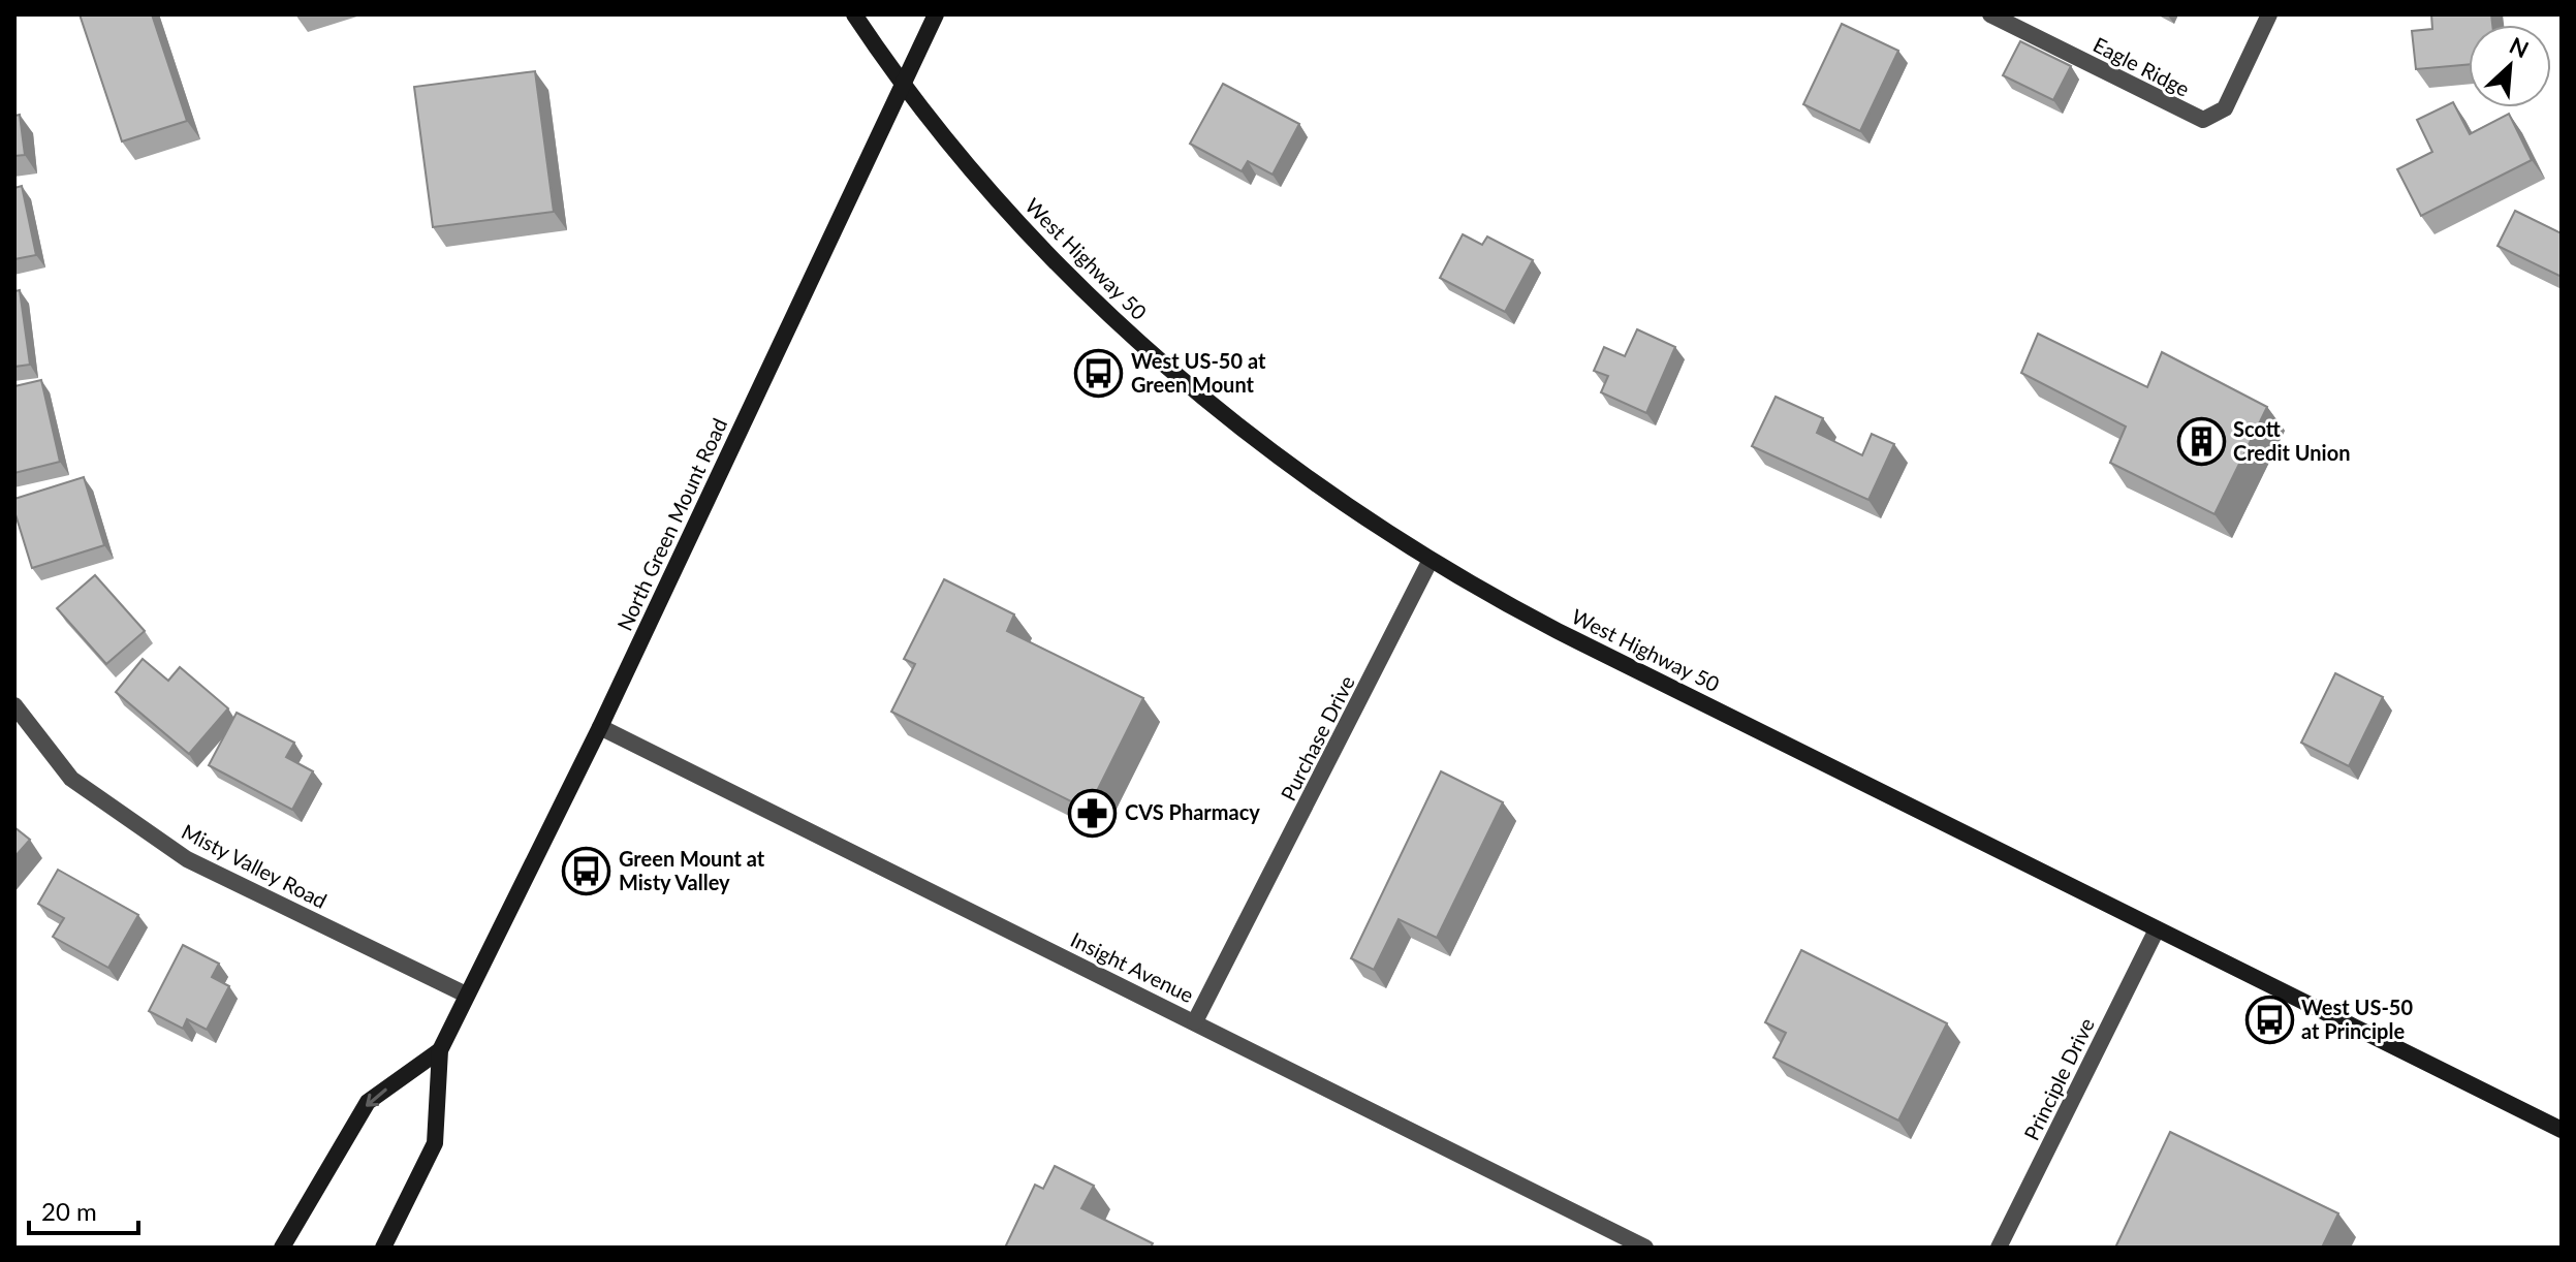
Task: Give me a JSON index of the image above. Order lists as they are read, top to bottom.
{
  "streets": {
    "main road": ["West Highway 50", "North Green Mount Road"],
    "street": [
      "Eagle Ridge",
      "Purchase Drive",
      "Misty Valley Road",
      "Insight Avenue",
      "Principle Drive"
    ]
  },
  "crossings": [
    ["West Highway 50", "North Green Mount Road"],
    ["West Highway 50", "Purchase Drive"],
    ["West Highway 50", "Principle Drive"],
    ["North Green Mount Road", "Misty Valley Road"],
    ["North Green Mount Road", "Insight Avenue"],
    ["Purchase Drive", "Insight Avenue"]
  ],
  "places": {
    "bus stop": ["West US-50 at Green Mount", "Green Mount at Misty Valley", "West US-50 at Principle"],
    "building": ["Scott Credit Union"],
    "pharmacy": ["CVS Pharmacy"]
  },
  "scale_bar": "20 m",
  "north": "top right"
}
